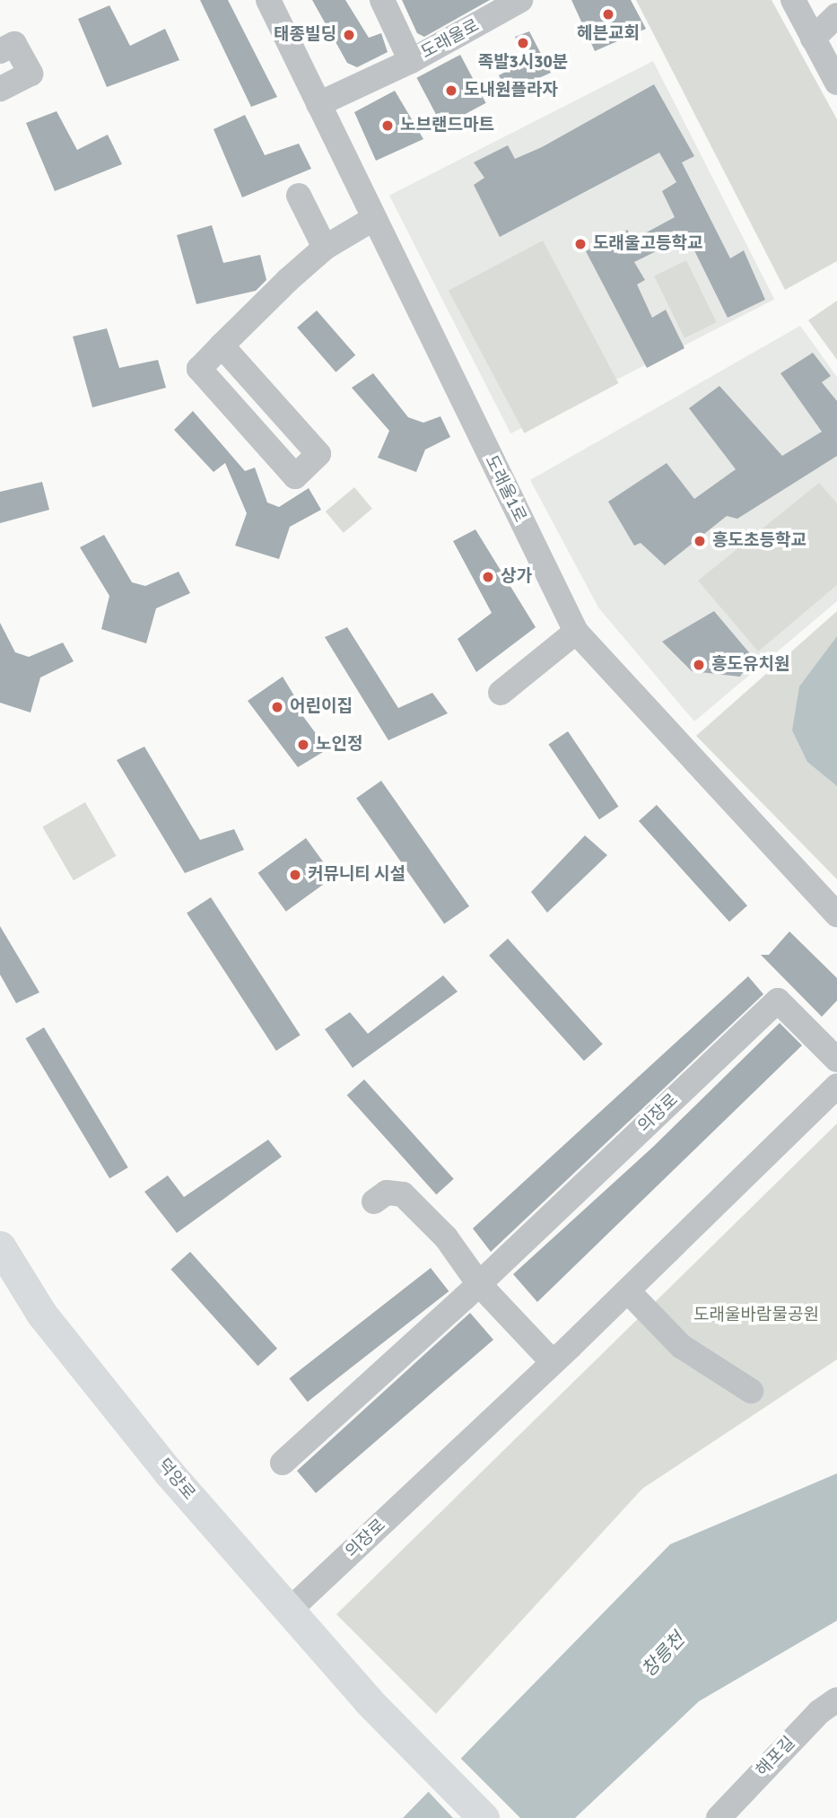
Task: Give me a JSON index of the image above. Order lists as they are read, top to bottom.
{
  "streets": {
    "main road": ["덕양로"],
    "street": [
      "도래울로",
      "도래울1로",
      "의장로",
      "해포길"
    ]
  },
  "crossings": [
    ["도래울로", "도래울1로"],
    ["의장로", "덕양로"]
  ],
  "water": ["창릉천"],
  "parks": ["도래울바람물공원"],
  "places": [
    "헤븐교회",
    "태종빌딩",
    "족발3시30분",
    "도내원플라자",
    "노브랜드마트",
    "도래울고등학교",
    "흥도초등학교",
    "상가",
    "흥도유치원",
    "어린이집",
    "노인정",
    "커뮤니티 시설"
  ]
}
